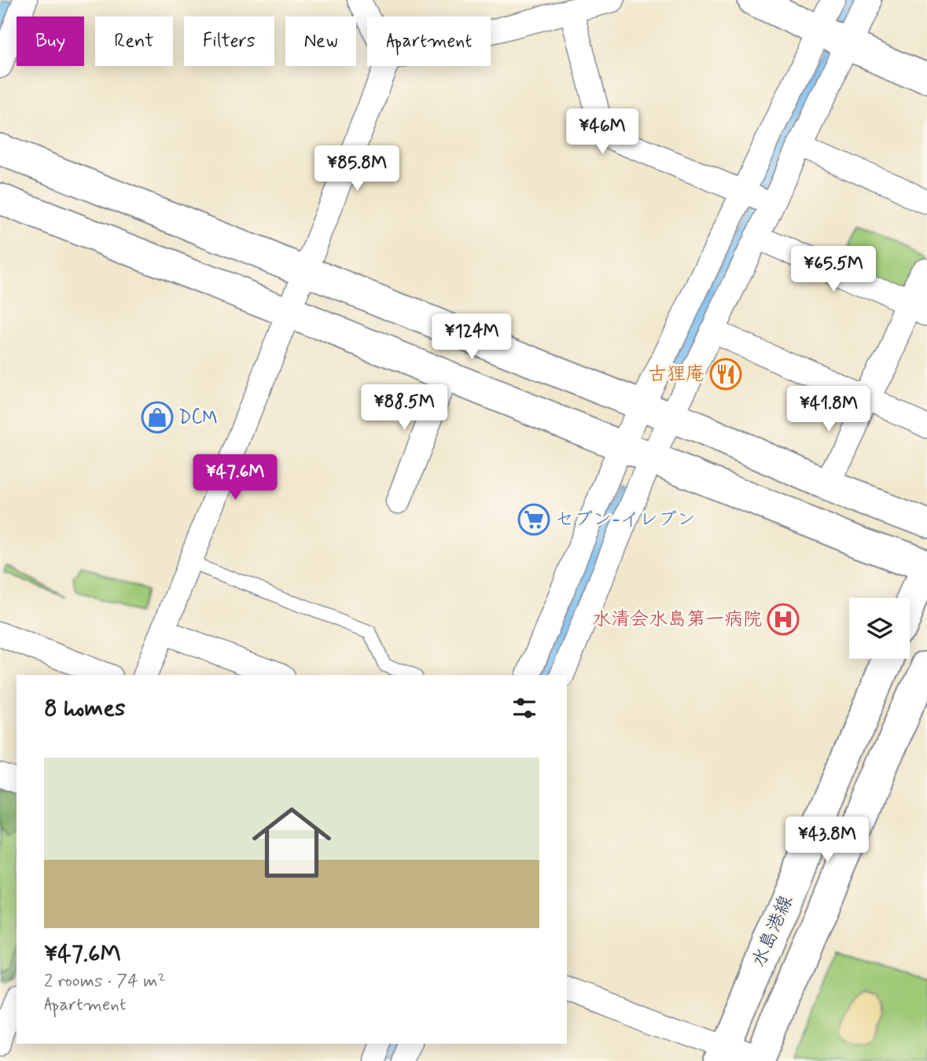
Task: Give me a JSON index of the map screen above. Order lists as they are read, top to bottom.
{
  "streets": {
    "street": ["水島港線"]
  },
  "places": {
    "restaurant": ["古狸庵"],
    "shop": ["DCM"],
    "supermarket": ["セブン-イレブン"],
    "hospital": ["水清会水島第一病院"]
  },
  "page": {
    "chip": [
      "Buy",
      "Rent",
      "Filters",
      "New",
      "Apartment"
    ],
    "price": [
      "¥46M",
      "¥85.8M",
      "¥65.5M",
      "¥124M",
      "¥88.5M",
      "¥41.8M",
      "¥47.6M",
      "¥43.8M"
    ],
    "heading": "8 homes",
    "list": [
      {
        "name": "¥47.6M",
        "note": "2 rooms · 74 m² · Apartment"
      }
    ]
  }
}
